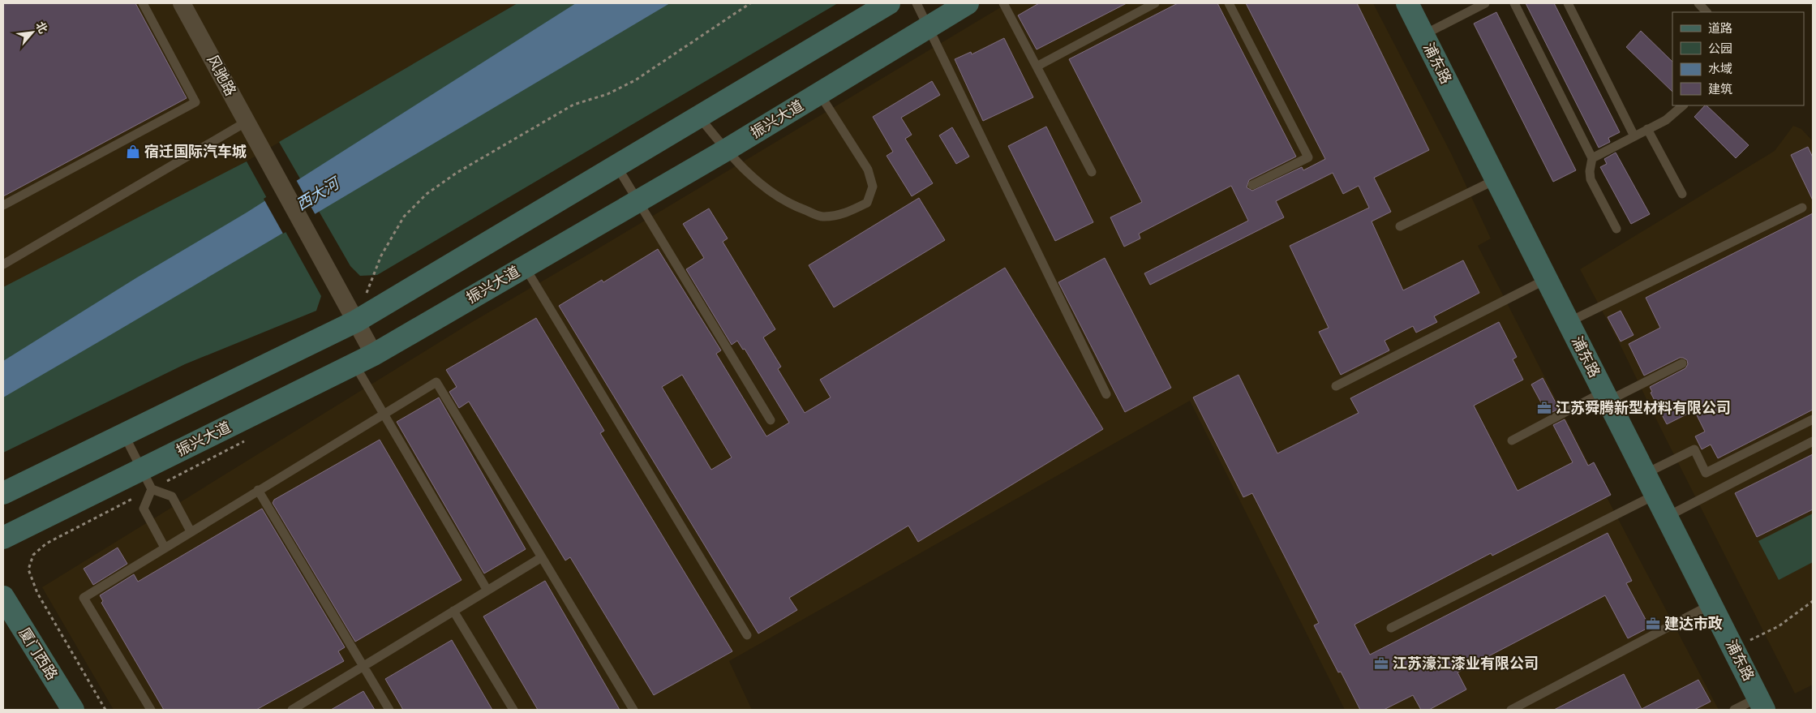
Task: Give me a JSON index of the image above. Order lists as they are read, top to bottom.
{
  "streets": {
    "main road": ["浦东路", "振兴大道", "厦门西路"],
    "street": ["风驰路"]
  },
  "crossings": [
    ["风驰路", "振兴大道"]
  ],
  "water": ["西大河"],
  "places": {
    "shop": ["宿迁国际汽车城"],
    "office": ["江苏舜腾新型材料有限公司", "建达市政", "江苏濠江漆业有限公司"]
  },
  "legend": [
    "道路",
    "公园",
    "水域",
    "建筑"
  ],
  "north": "top right"
}
